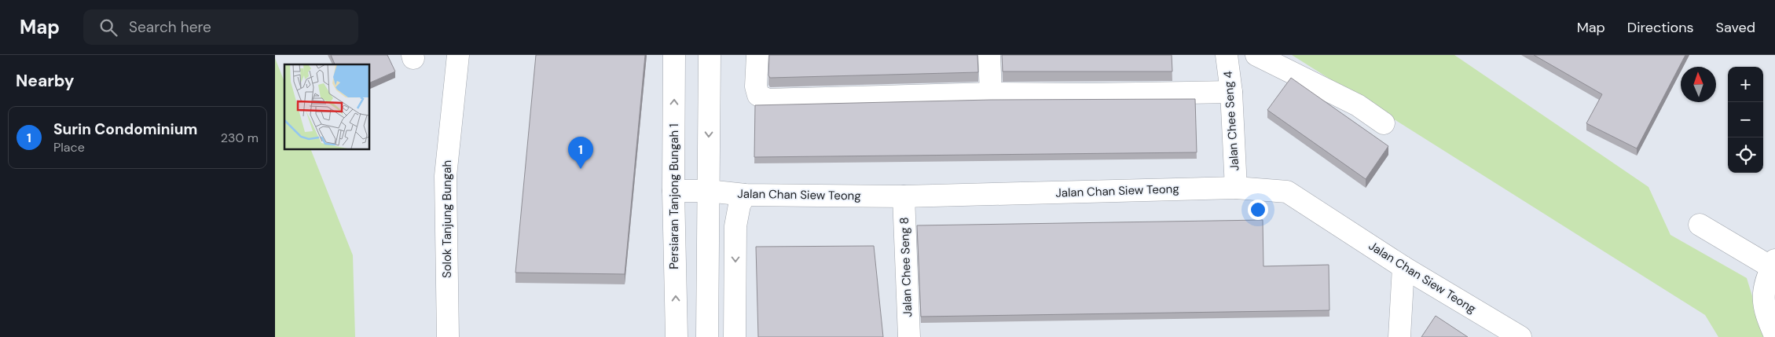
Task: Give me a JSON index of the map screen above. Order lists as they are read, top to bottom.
{
  "streets": {
    "street": [
      "Jalan Chee Seng 4",
      "Jalan Chan Siew Teong",
      "Persiaran Tanjong Bungah 1",
      "Solok Tanjung Bungah",
      "Jalan Chee Seng 8"
    ]
  },
  "crossings": [
    ["Jalan Chee Seng 4", "Jalan Chan Siew Teong"],
    ["Jalan Chan Siew Teong", "Persiaran Tanjong Bungah 1"],
    ["Jalan Chan Siew Teong", "Jalan Chee Seng 8"]
  ],
  "north": "top",
  "page": {
    "header": "Map",
    "search": "Search here",
    "nav": ["Map", "Directions", "Saved"],
    "heading": "Nearby",
    "map_buttons": ["+", "−"],
    "list": [
      {
        "mark": "1",
        "name": "Surin Condominium",
        "note": "Place",
        "value": "230 m"
      }
    ],
    "pins": "1"
  }
}
